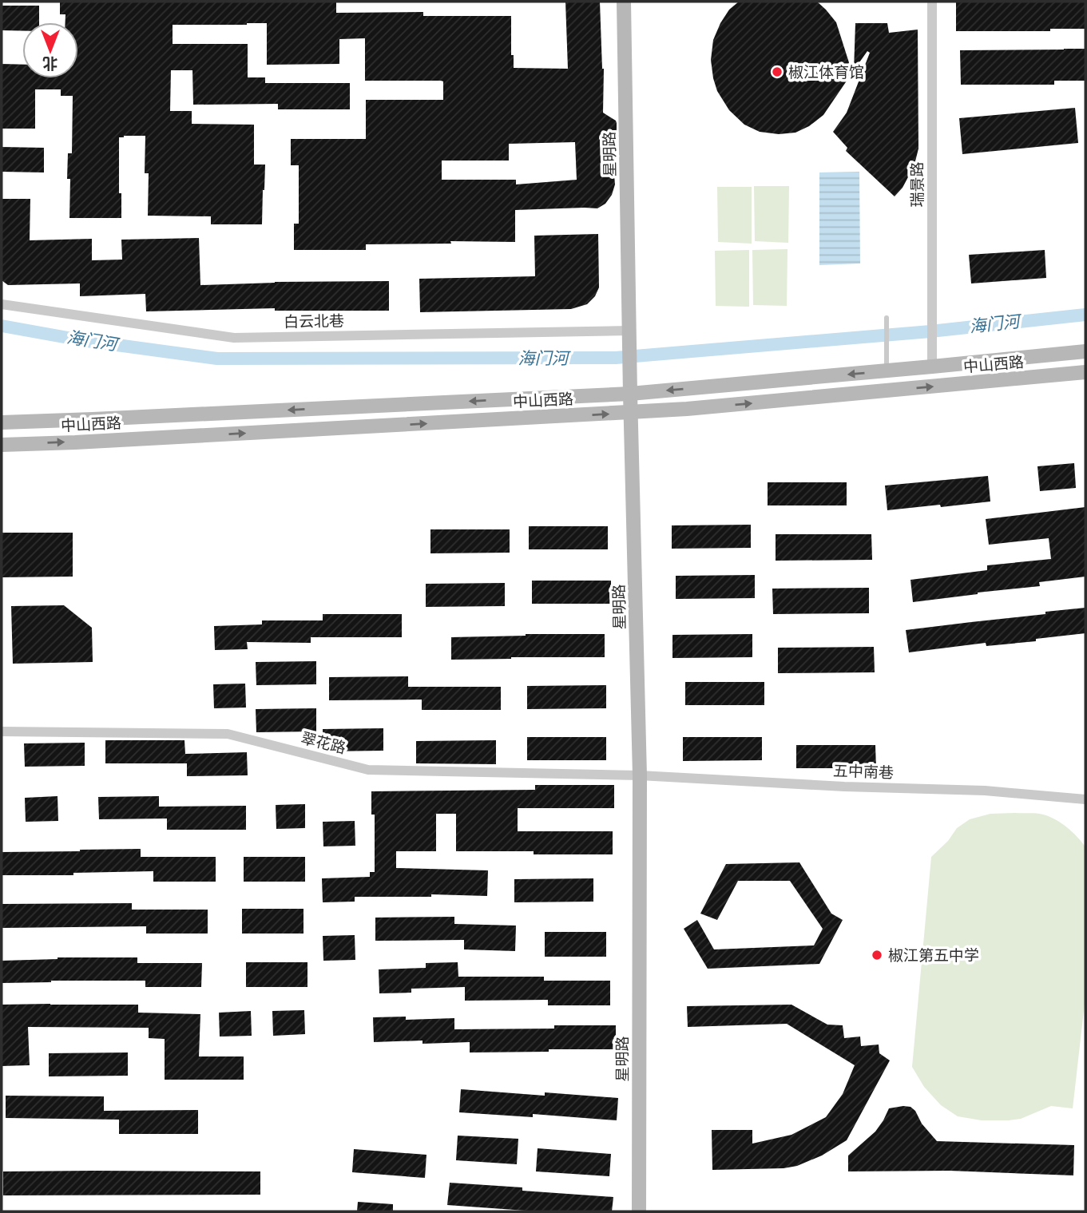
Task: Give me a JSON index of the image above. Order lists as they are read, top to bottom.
{
  "streets": {
    "main road": ["星明路", "中山西路"],
    "street": [
      "瑞景路",
      "白云北巷",
      "翠花路",
      "五中南巷"
    ]
  },
  "crossings": [
    ["星明路", "白云北巷"],
    ["星明路", "中山西路"],
    ["星明路", "翠花路"],
    ["星明路", "五中南巷"],
    ["瑞景路", "中山西路"],
    ["翠花路", "五中南巷"]
  ],
  "water": ["海门河"],
  "places": ["椒江体育馆", "椒江第五中学"],
  "north": "bottom"
}
